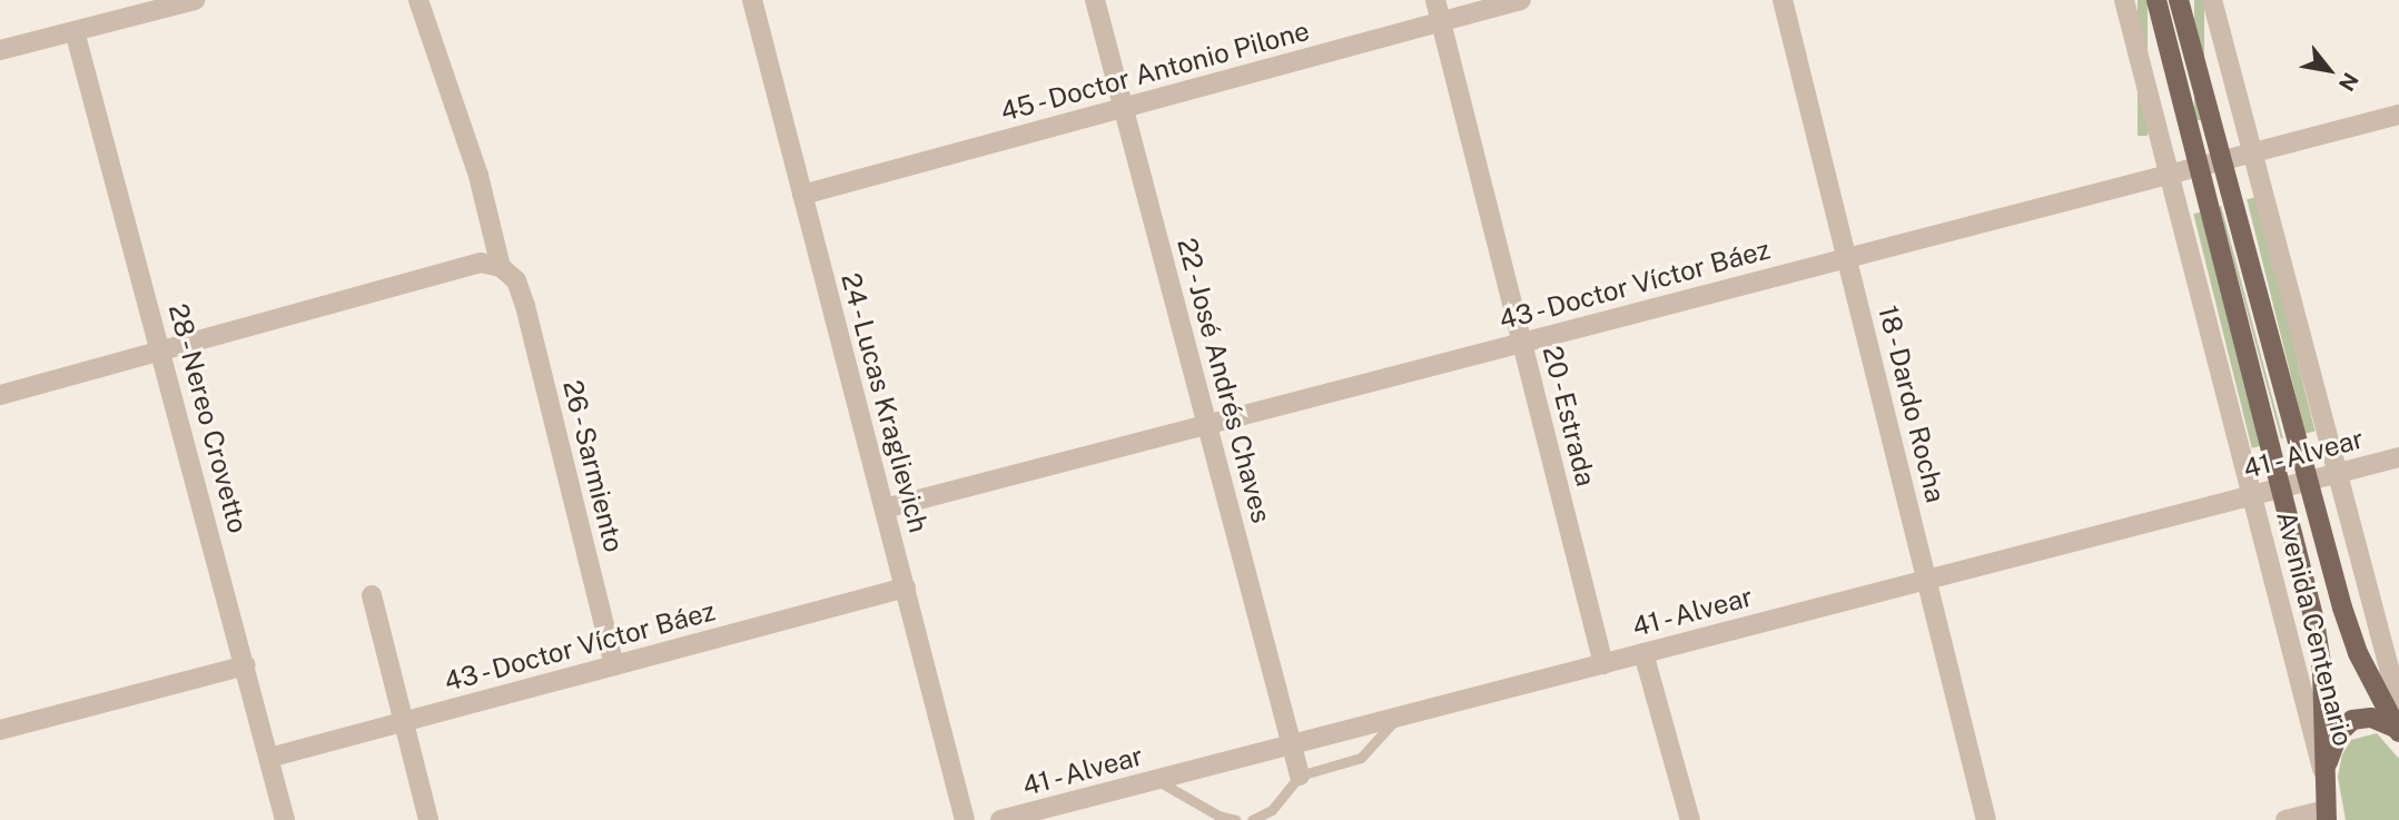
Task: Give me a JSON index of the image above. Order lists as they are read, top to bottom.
{
  "streets": {
    "main road": ["Avenida Centenario"],
    "street": [
      "45 - Doctor Antonio Pilone",
      "43 - Doctor Víctor Báez",
      "22 - José Andrés Chaves",
      "24 - Lucas Kraglievich",
      "18 - Dardo Rocha",
      "20 - Estrada",
      "28 - Nereo Crovetto",
      "41 - Alvear",
      "26 - Sarmiento"
    ]
  },
  "crossings": [
    ["45 - Doctor Antonio Pilone", "22 - José Andrés Chaves"],
    ["45 - Doctor Antonio Pilone", "24 - Lucas Kraglievich"],
    ["45 - Doctor Antonio Pilone", "20 - Estrada"],
    ["43 - Doctor Víctor Báez", "22 - José Andrés Chaves"],
    ["43 - Doctor Víctor Báez", "24 - Lucas Kraglievich"],
    ["43 - Doctor Víctor Báez", "18 - Dardo Rocha"],
    ["43 - Doctor Víctor Báez", "20 - Estrada"],
    ["43 - Doctor Víctor Báez", "28 - Nereo Crovetto"],
    ["43 - Doctor Víctor Báez", "26 - Sarmiento"],
    ["43 - Doctor Víctor Báez", "Avenida Centenario"],
    ["22 - José Andrés Chaves", "41 - Alvear"],
    ["18 - Dardo Rocha", "41 - Alvear"],
    ["20 - Estrada", "41 - Alvear"],
    ["41 - Alvear", "Avenida Centenario"]
  ],
  "north": "bottom right"
}
